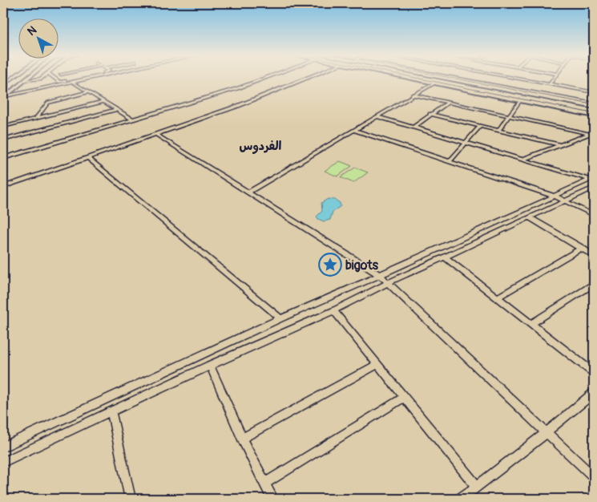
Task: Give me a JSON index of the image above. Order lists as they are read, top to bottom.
{
  "districts": ["الفردوس"],
  "places": {
    "place": ["bigots"]
  },
  "north": "top left"
}
